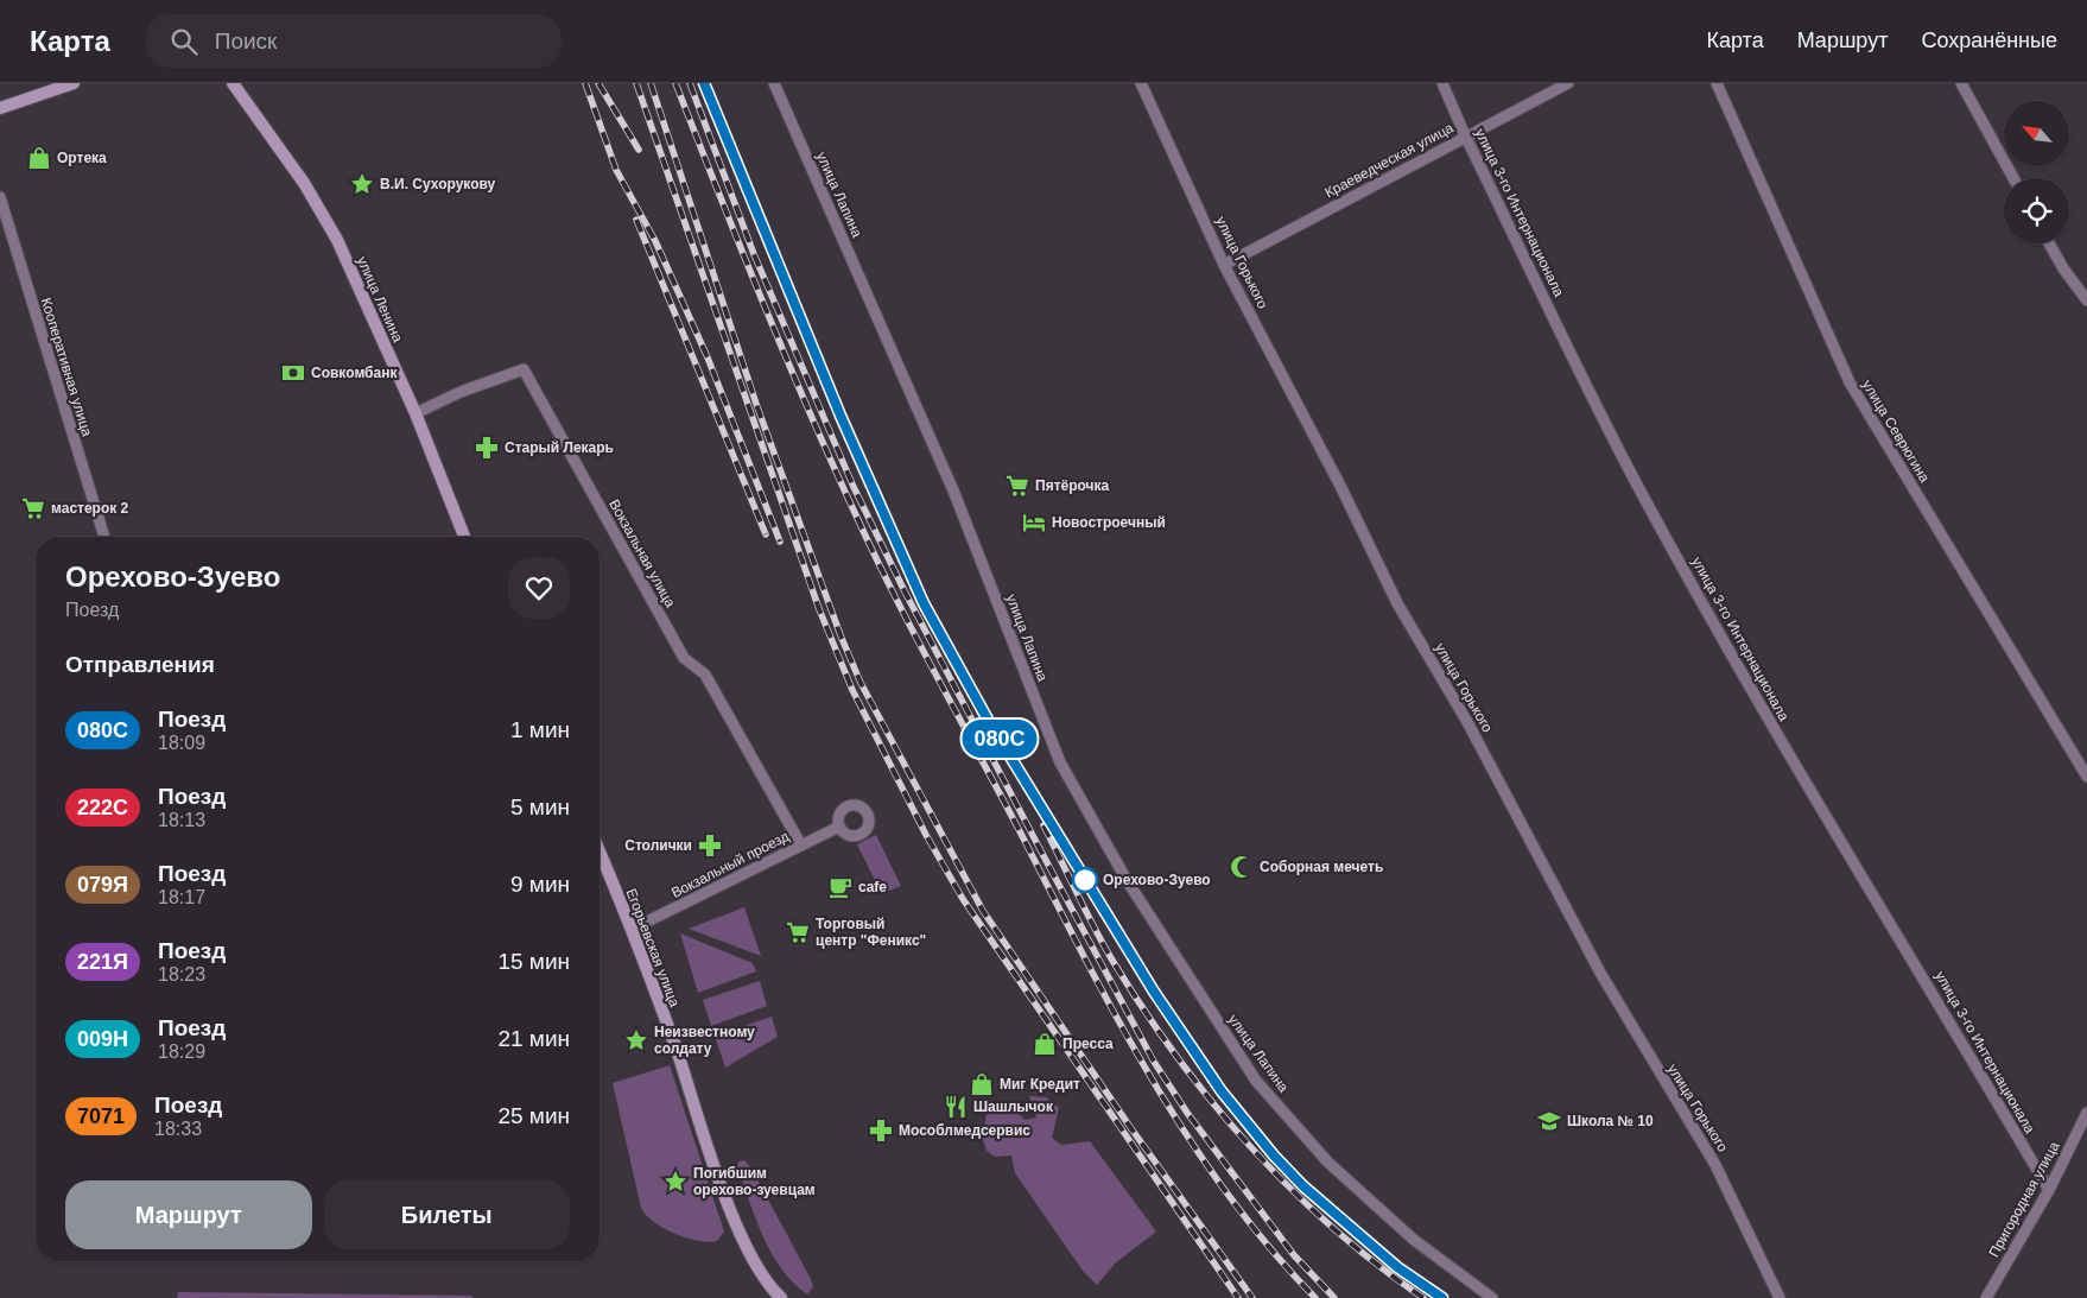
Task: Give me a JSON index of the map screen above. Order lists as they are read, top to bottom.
{
  "streets": {
    "main road": ["улица Ленина", "Егорьевская улица"],
    "street": [
      "Краеведческая улица",
      "улица Лапина",
      "улица 3-го Интернационала",
      "улица Горького",
      "Кооперативная улица",
      "улица Севрюгина",
      "Вокзальная улица",
      "Вокзальный проезд",
      "Пригородная улица"
    ]
  },
  "crossings": [
    ["Краеведческая улица", "улица 3-го Интернационала"],
    ["Краеведческая улица", "улица Горького"],
    ["улица 3-го Интернационала", "Пригородная улица"],
    ["улица Ленина", "Вокзальная улица"],
    ["Вокзальная улица", "Вокзальный проезд"],
    ["Вокзальный проезд", "Егорьевская улица"]
  ],
  "places": {
    "shop": ["Ортека", "Пресса", "Миг Кредит"],
    "place": ["В.И. Сухорукову", "Неизвестному солдату", "Погибшим орехово-зуевцам"],
    "bank": ["Совкомбанк"],
    "pharmacy": ["Старый Лекарь", "Столички", "Мособлмедсервис"],
    "supermarket": ["Пятёрочка", "мастерок 2", "Торговый центр \"Феникс\""],
    "hotel": ["Новостроечный"],
    "mosque": ["Соборная мечеть"],
    "other": ["Орехово-Зуево"],
    "cafe": ["cafe"],
    "restaurant": ["Шашлычок"],
    "school or university": ["Школа № 10"]
  },
  "north": "top left",
  "page": {
    "header": "Карта",
    "search": "Поиск",
    "nav": ["Карта", "Маршрут", "Сохранённые"],
    "on_map": "080С",
    "heading": [
      ["Орехово-Зуево", "Поезд"],
      "Отправления"
    ],
    "list": [
      {
        "mark": "080С",
        "name": "Поезд",
        "note": "18:09",
        "value": "1 мин"
      },
      {
        "mark": "222С",
        "name": "Поезд",
        "note": "18:13",
        "value": "5 мин"
      },
      {
        "mark": "079Я",
        "name": "Поезд",
        "note": "18:17",
        "value": "9 мин"
      },
      {
        "mark": "221Я",
        "name": "Поезд",
        "note": "18:23",
        "value": "15 мин"
      },
      {
        "mark": "009Н",
        "name": "Поезд",
        "note": "18:29",
        "value": "21 мин"
      },
      {
        "mark": "7071",
        "name": "Поезд",
        "note": "18:33",
        "value": "25 мин"
      }
    ],
    "buttons": ["Маршрут", "Билеты"]
  }
}
